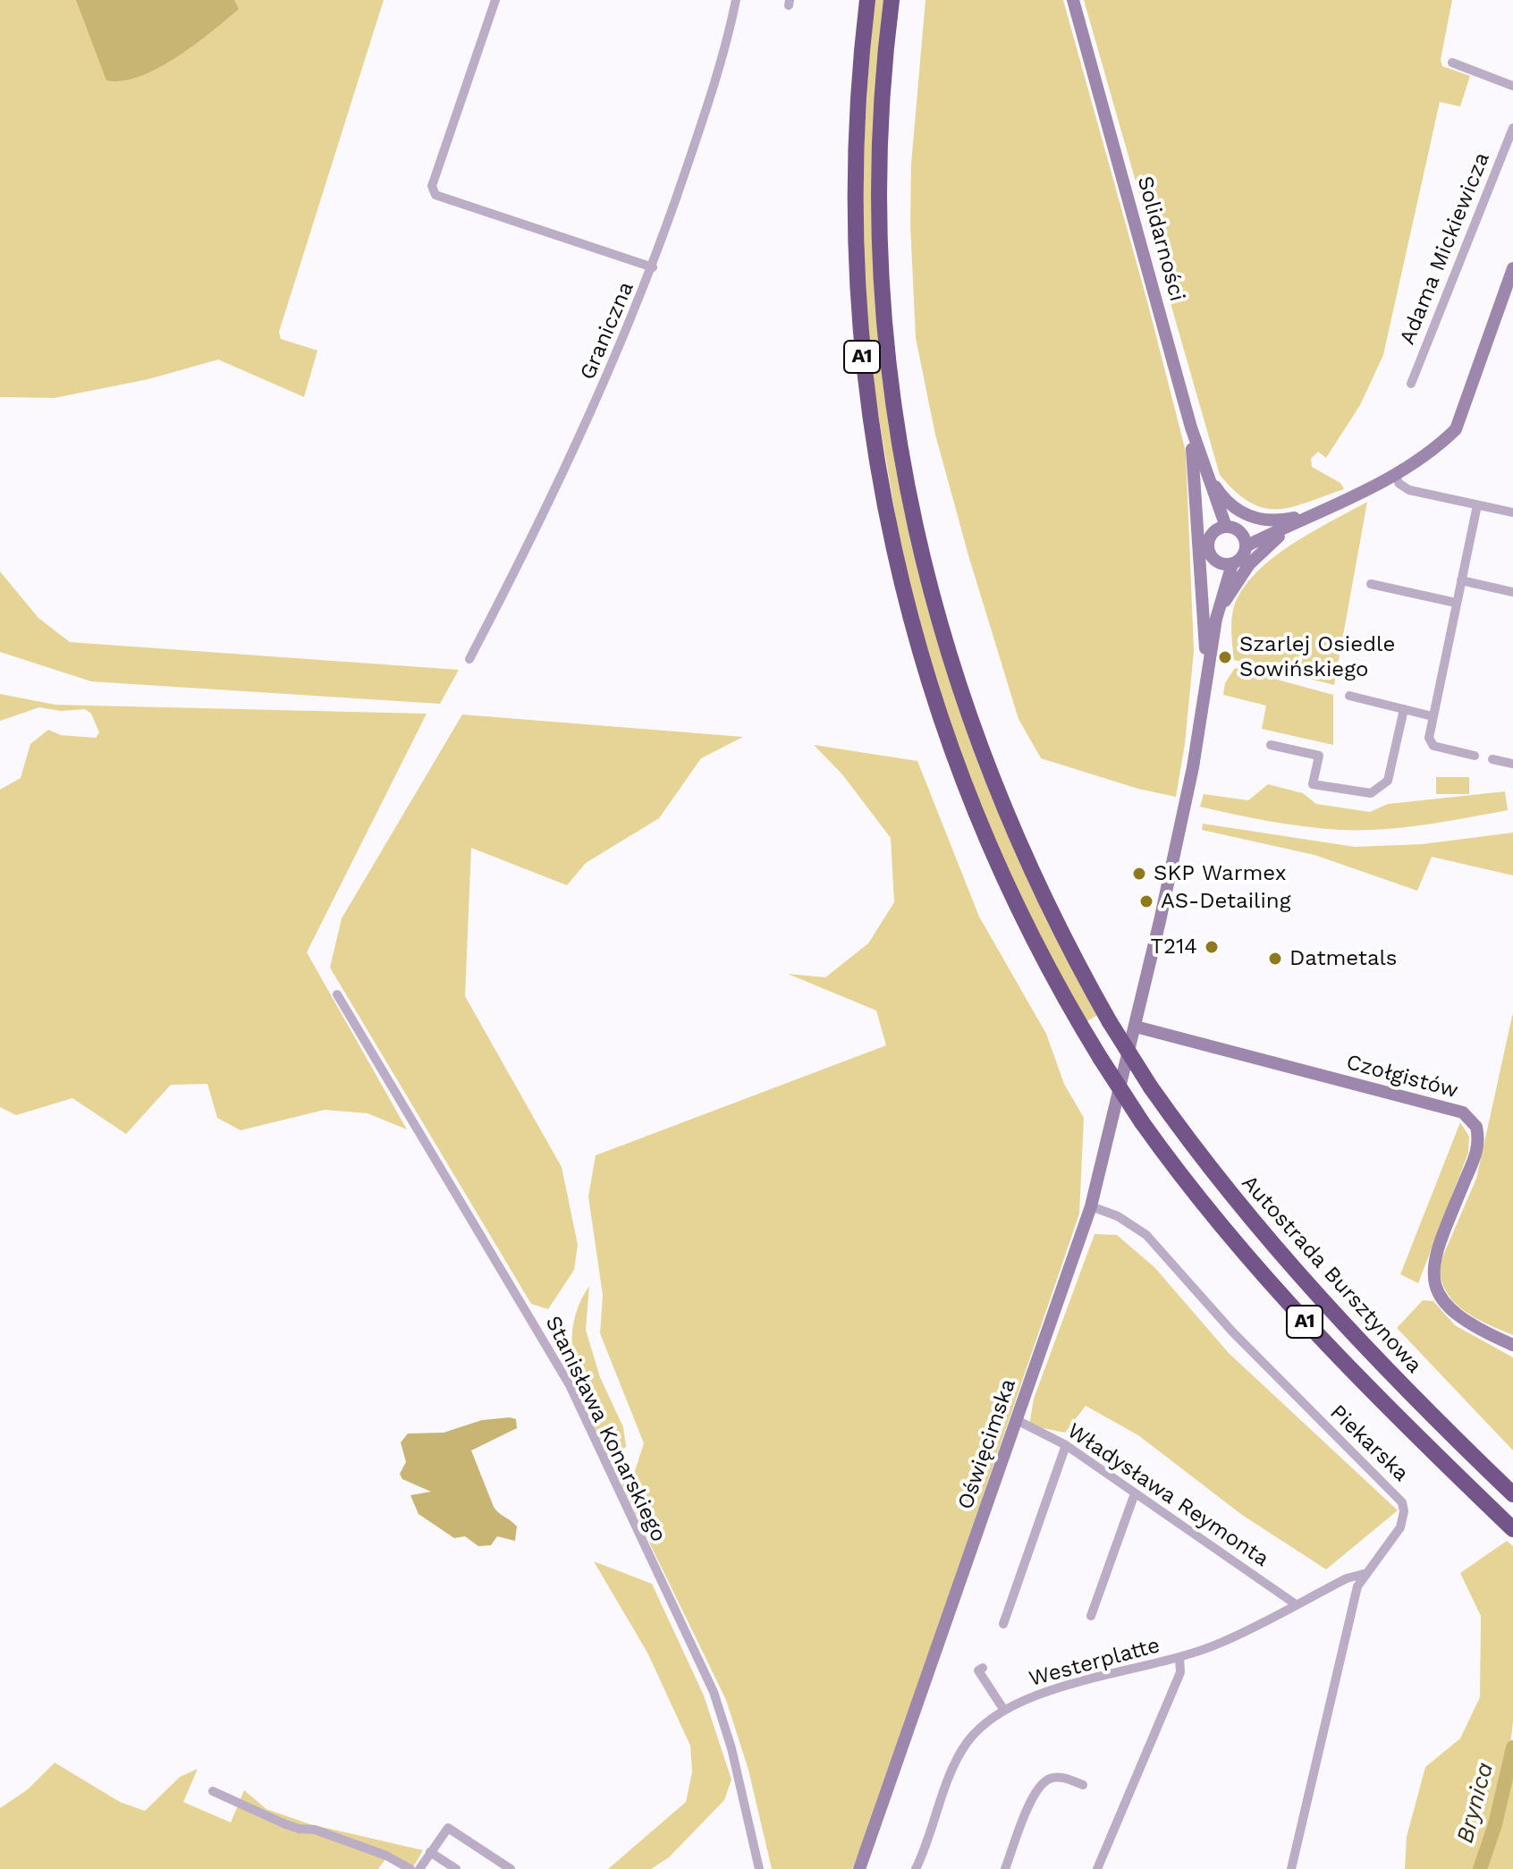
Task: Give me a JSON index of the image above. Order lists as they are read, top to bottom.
{
  "streets": {
    "highway": ["A1", "Autostrada Bursztynowa"],
    "street": [
      "Solidarności",
      "Adama Mickiewicza",
      "Graniczna",
      "Czołgistów",
      "Stanisława Konarskiego",
      "Piekarska",
      "Oświęcimska",
      "Władysława Reymonta",
      "Westerplatte"
    ]
  },
  "crossings": [
    ["Czołgistów", "Oświęcimska"],
    ["Piekarska", "Oświęcimska"],
    ["Piekarska", "Westerplatte"],
    ["Oświęcimska", "Władysława Reymonta"],
    ["Władysława Reymonta", "Westerplatte"]
  ],
  "water": ["Brynica"],
  "places": [
    "Szarlej Osiedle Sowińskiego",
    "SKP Warmex",
    "AS-Detailing",
    "T214",
    "Datmetals"
  ]
}
